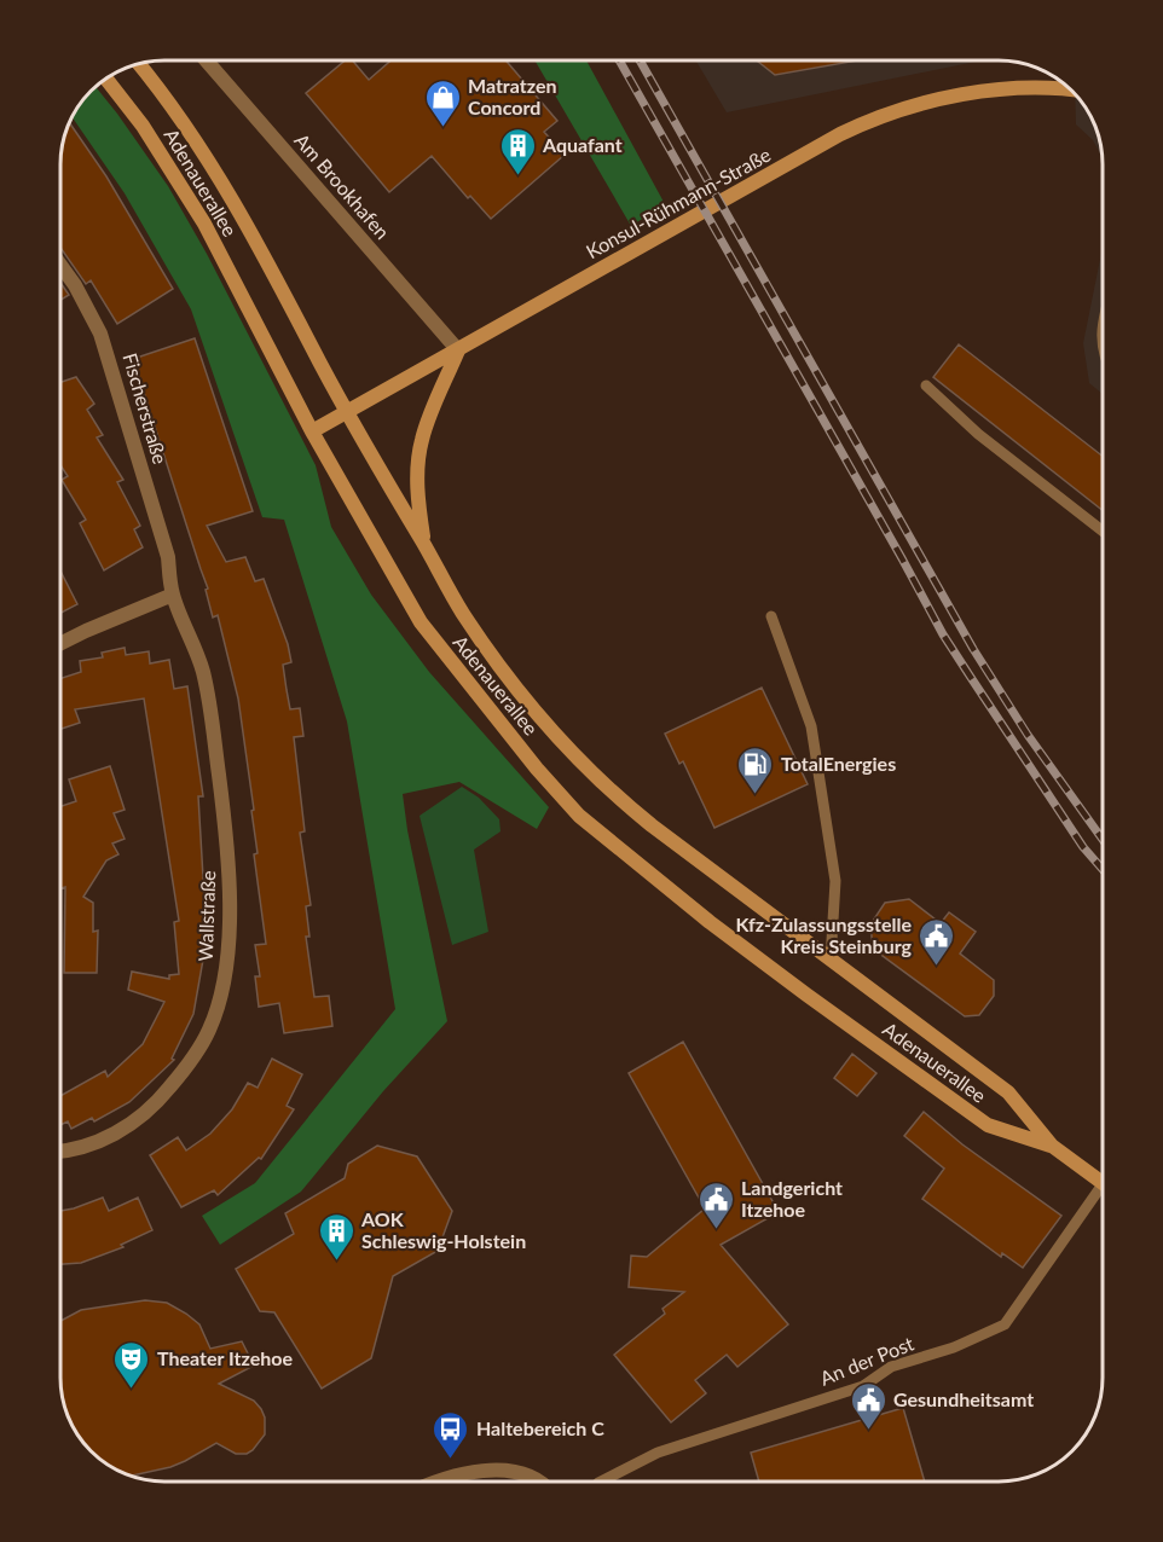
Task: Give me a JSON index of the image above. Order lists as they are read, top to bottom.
{
  "streets": {
    "main road": ["Adenauerallee", "Konsul-Rühmann-Straße"],
    "street": ["Am Brookhafen", "Fischerstraße", "Wallstraße"],
    "lane": ["An der Post"]
  },
  "crossings": [
    ["Adenauerallee", "Konsul-Rühmann-Straße"],
    ["Am Brookhafen", "Konsul-Rühmann-Straße"],
    ["Fischerstraße", "Wallstraße"]
  ],
  "places": {
    "shop": ["Matratzen Concord"],
    "building": ["Aquafant", "AOK Schleswig-Holstein"],
    "fuel station": ["TotalEnergies"],
    "public building": ["Kfz-Zulassungsstelle Kreis Steinburg", "Landgericht Itzehoe", "Gesundheitsamt"],
    "theatre": ["Theater Itzehoe"],
    "bus stop": ["Haltebereich C"]
  }
}
